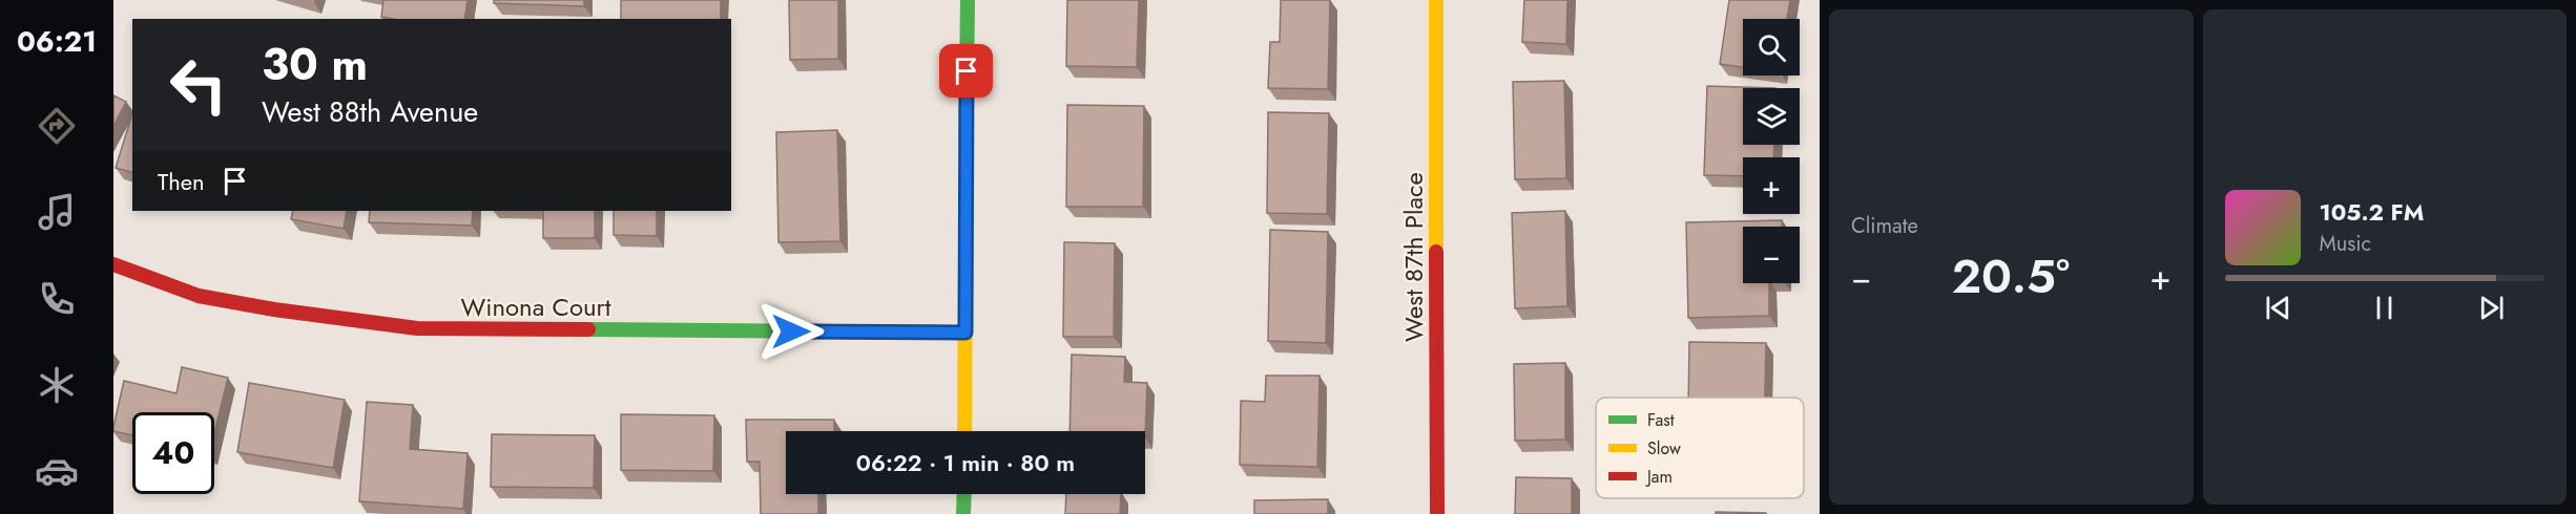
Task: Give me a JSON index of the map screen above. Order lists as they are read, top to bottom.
{
  "streets": {
    "street": ["West 87th Place", "Winona Court"]
  },
  "legend": ["Fast", "Slow", "Jam"],
  "page": {
    "tabs": "06:21",
    "tile": "Climate",
    "map_buttons": ["+", "−"],
    "turn": ["30 m", "West 88th Avenue"],
    "then": "Then",
    "song": ["105.2 FM", "Music"],
    "heat": ["−", "20.5°", "+"],
    "limit": "40",
    "trip": "06:22 · 1 min · 80 m"
  }
}
